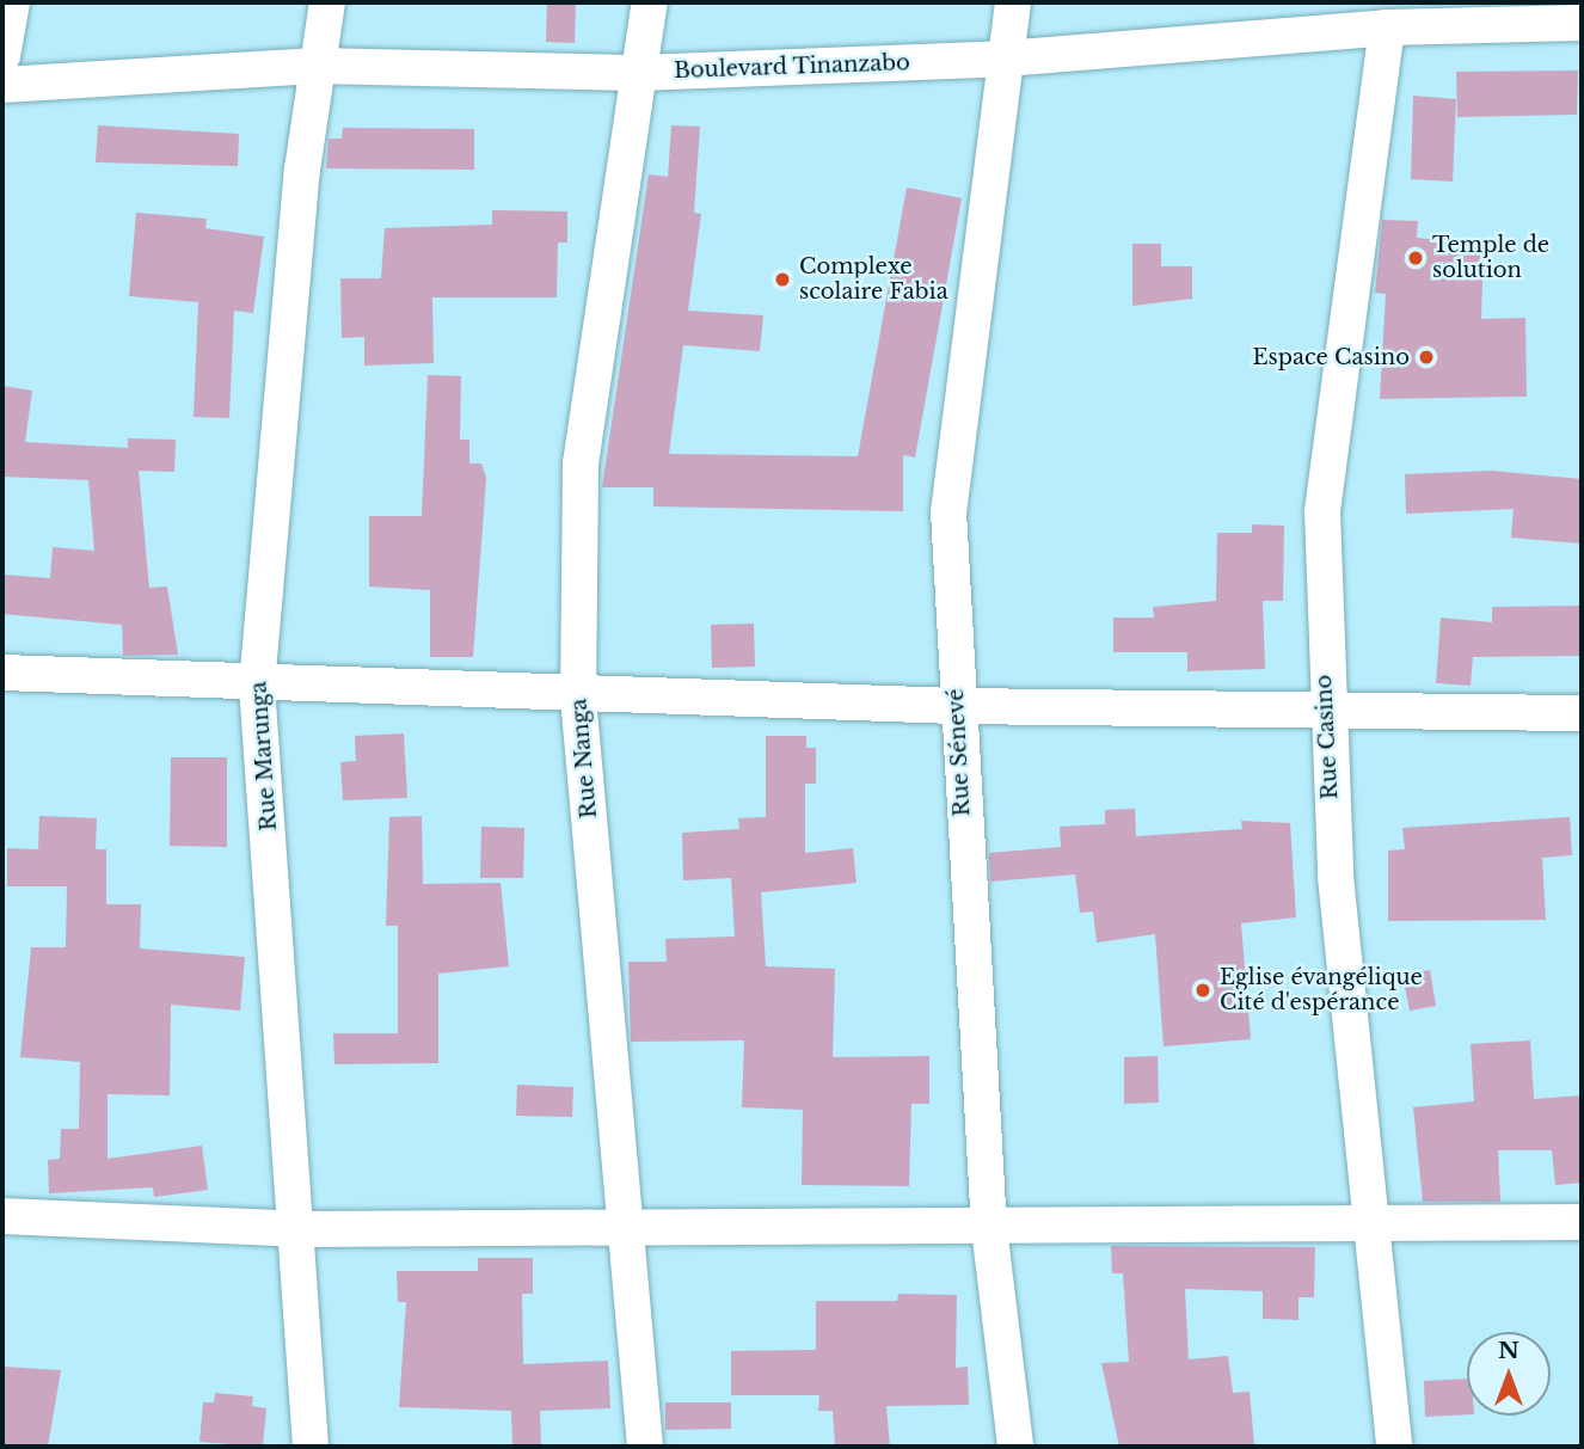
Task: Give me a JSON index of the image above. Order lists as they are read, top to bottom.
{
  "streets": {
    "street": [
      "Boulevard Tinanzabo",
      "Rue Casino",
      "Rue Sénevé",
      "Rue Marunga",
      "Rue Nanga"
    ]
  },
  "crossings": [
    ["Boulevard Tinanzabo", "Rue Casino"],
    ["Boulevard Tinanzabo", "Rue Sénevé"],
    ["Boulevard Tinanzabo", "Rue Marunga"],
    ["Boulevard Tinanzabo", "Rue Nanga"]
  ],
  "places": [
    "Temple de solution",
    "Complexe scolaire Fabia",
    "Espace Casino",
    "Eglise évangélique Cité d'espérance"
  ],
  "north": "top"
}
